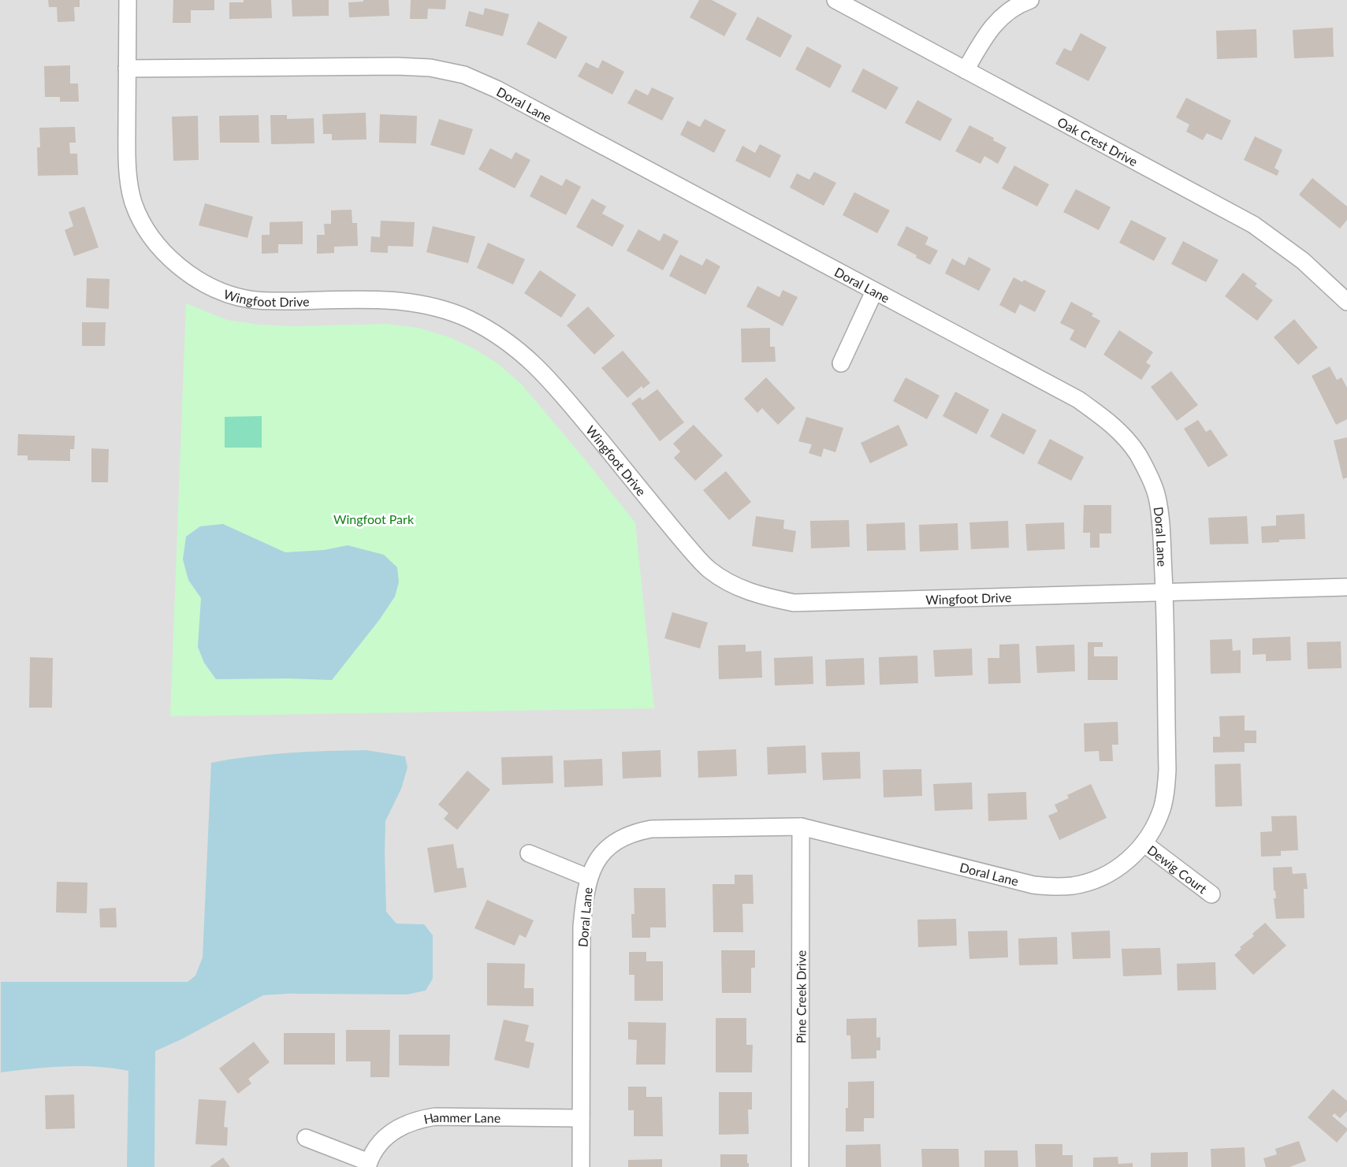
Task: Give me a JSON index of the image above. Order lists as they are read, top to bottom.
{
  "streets": {
    "street": [
      "Doral Lane",
      "Oak Crest Drive",
      "Wingfoot Drive",
      "Dewig Court",
      "Pine Creek Drive",
      "Hammer Lane"
    ]
  },
  "crossings": [
    ["Doral Lane", "Wingfoot Drive"],
    ["Doral Lane", "Dewig Court"],
    ["Doral Lane", "Pine Creek Drive"],
    ["Doral Lane", "Hammer Lane"]
  ],
  "parks": ["Wingfoot Park"]
}
